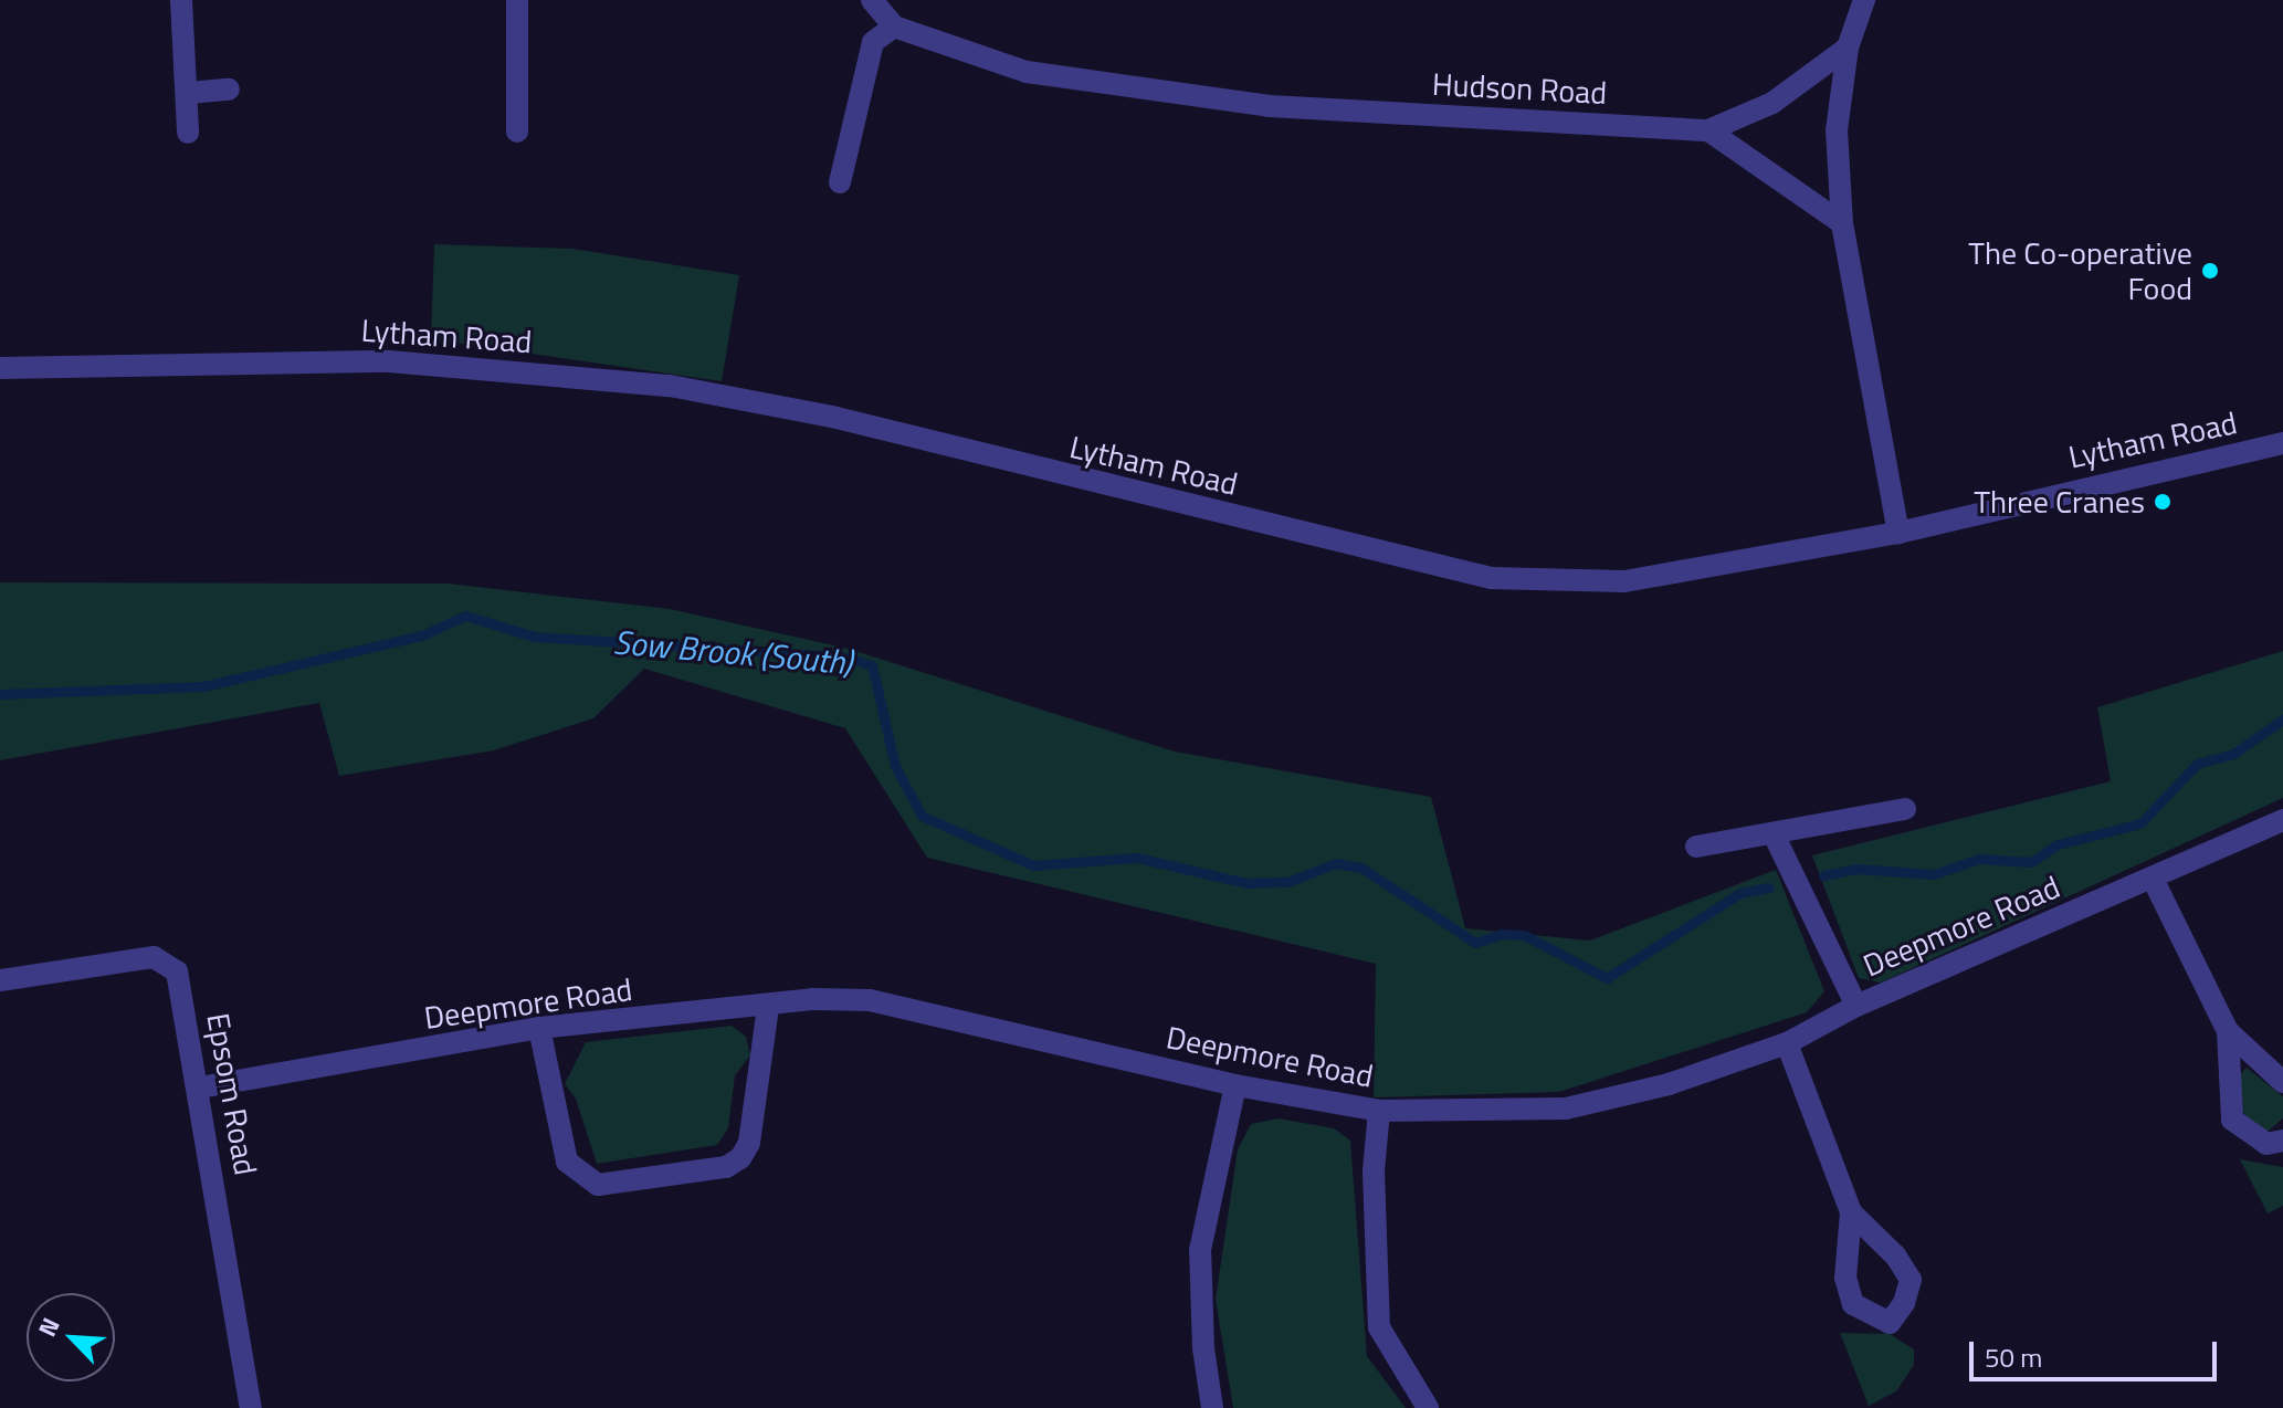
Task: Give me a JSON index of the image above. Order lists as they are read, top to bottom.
{
  "streets": {
    "street": [
      "Hudson Road",
      "Lytham Road",
      "Deepmore Road",
      "Epsom Road"
    ]
  },
  "crossings": [
    ["Deepmore Road", "Epsom Road"]
  ],
  "water": ["Sow Brook (South)"],
  "places": ["The Co-operative Food", "Three Cranes"],
  "scale_bar": "50 m",
  "north": "top left"
}
